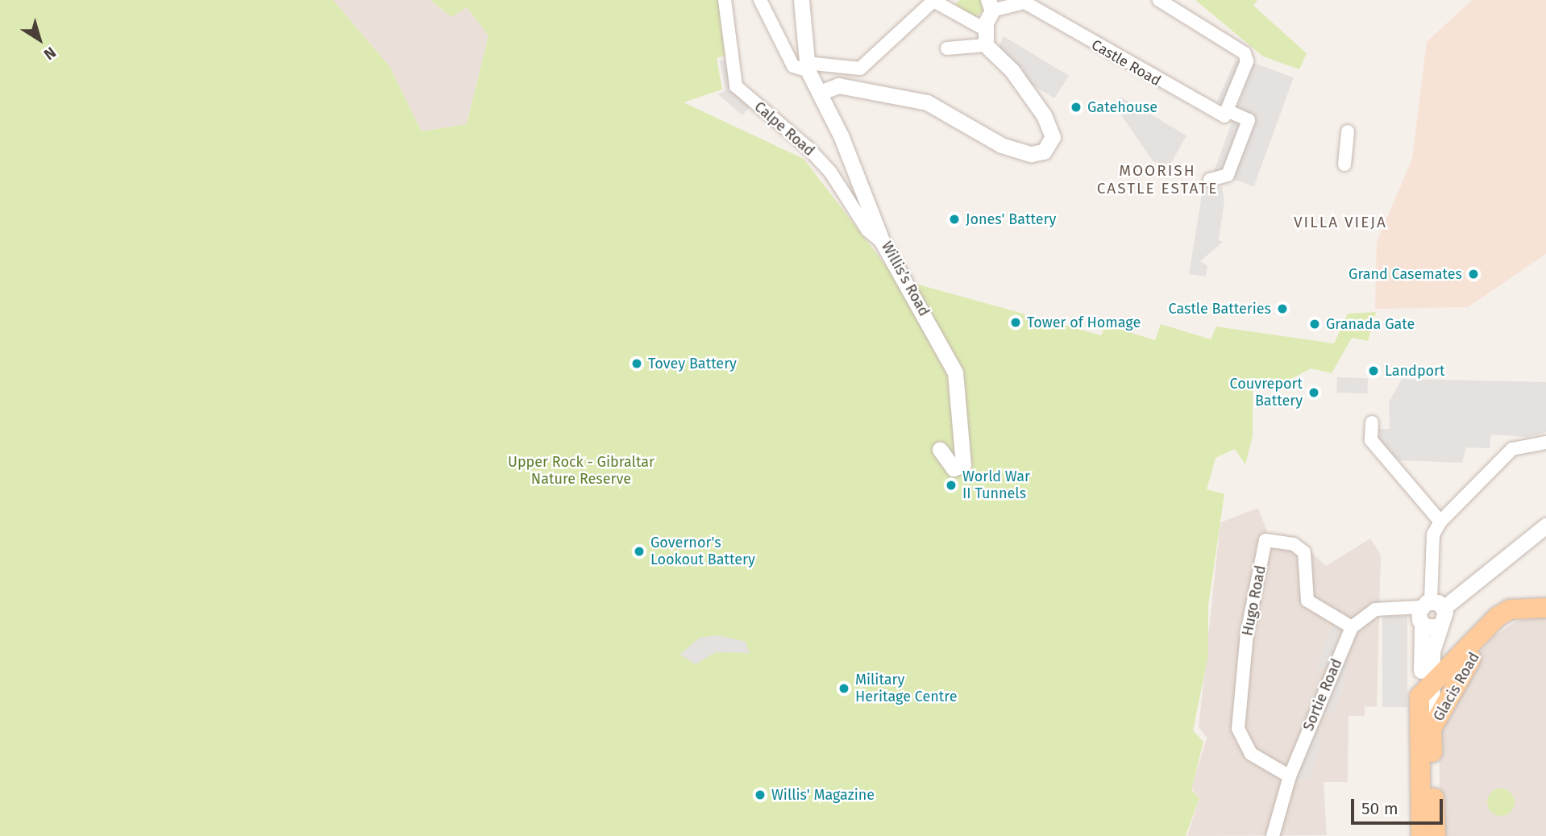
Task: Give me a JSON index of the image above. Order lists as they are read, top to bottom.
{
  "streets": {
    "main road": ["Glacis Road"],
    "street": [
      "Castle Road",
      "Calpe Road",
      "Willis’s Road",
      "Hugo Road",
      "Sortie Road"
    ]
  },
  "crossings": [
    ["Calpe Road", "Willis’s Road"],
    ["Hugo Road", "Sortie Road"]
  ],
  "districts": ["MOORISH CASTLE ESTATE", "VILLA VIEJA"],
  "parks": ["Upper Rock - Gibraltar Nature Reserve"],
  "places": [
    "Gatehouse",
    "Jones' Battery",
    "Grand Casemates",
    "Castle Batteries",
    "Tower of Homage",
    "Granada Gate",
    "Tovey Battery",
    "Landport",
    "Couvreport Battery",
    "World War II Tunnels",
    "Governor's Lookout Battery",
    "Military Heritage Centre",
    "Willis' Magazine"
  ],
  "scale_bar": "50 m",
  "north": "bottom right"
}
